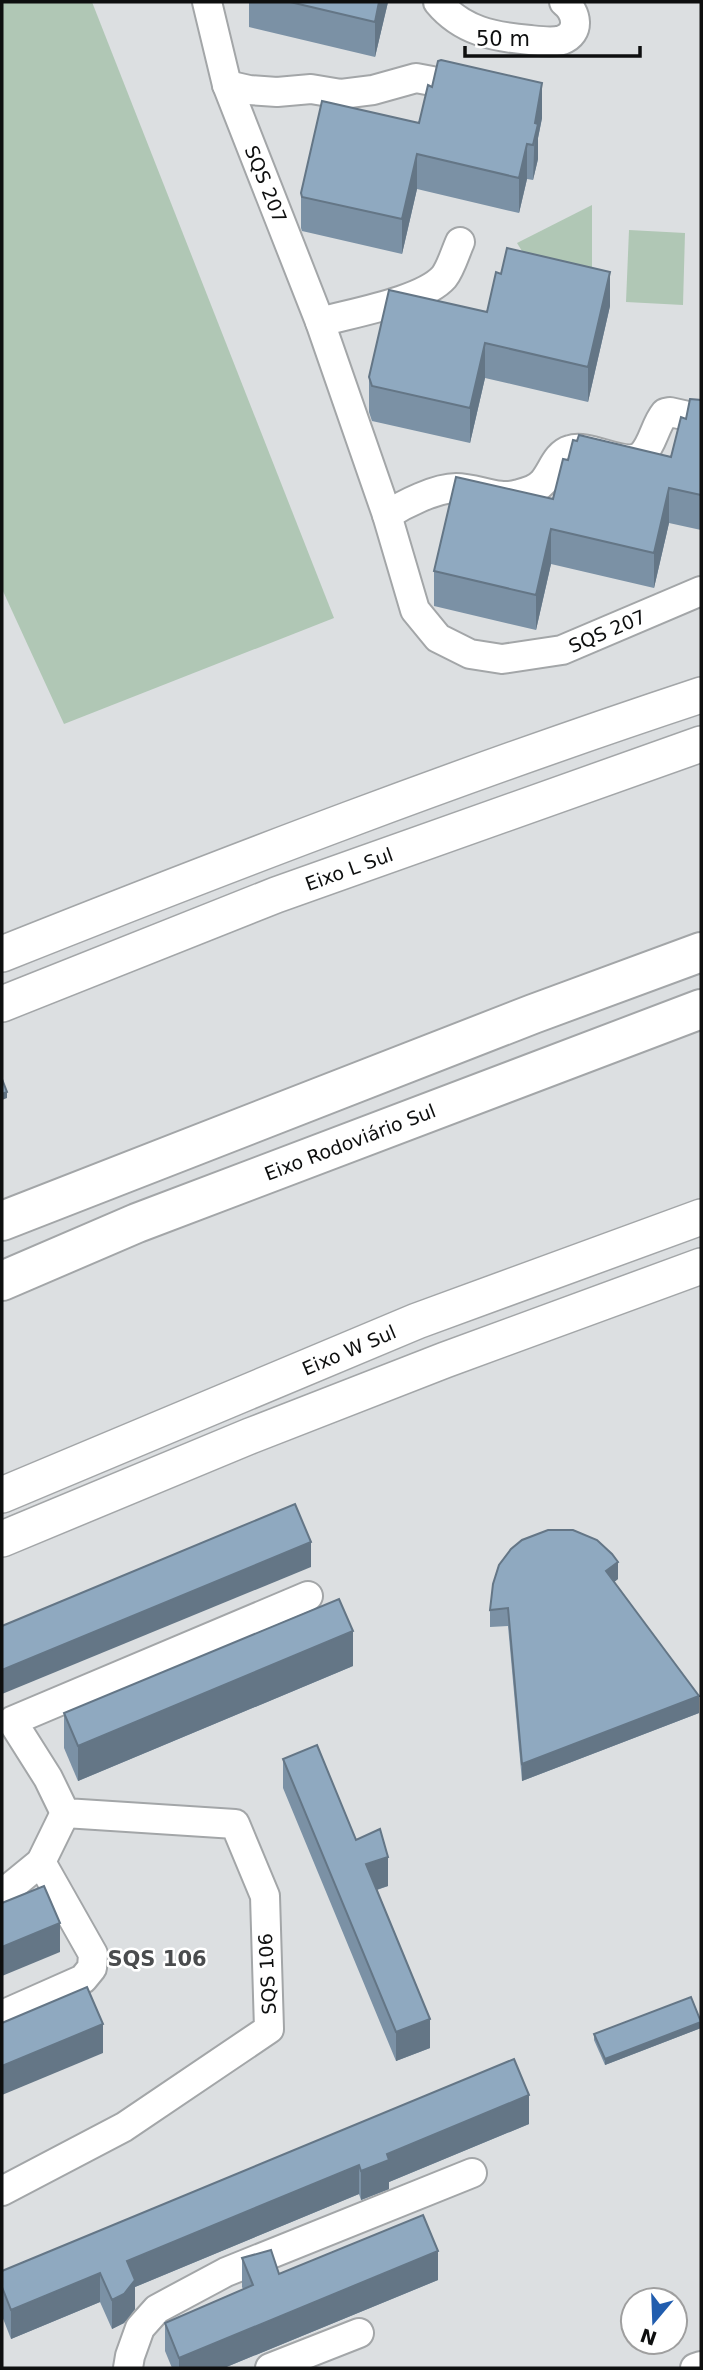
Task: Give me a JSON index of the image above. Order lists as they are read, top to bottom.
{
  "streets": {
    "highway": ["Eixo Rodoviário Sul"],
    "main road": ["Eixo L Sul", "Eixo W Sul"],
    "street": ["SQS 207", "SQS 106"]
  },
  "districts": ["SQS 106"],
  "scale_bar": "50 m",
  "north": "bottom"
}
